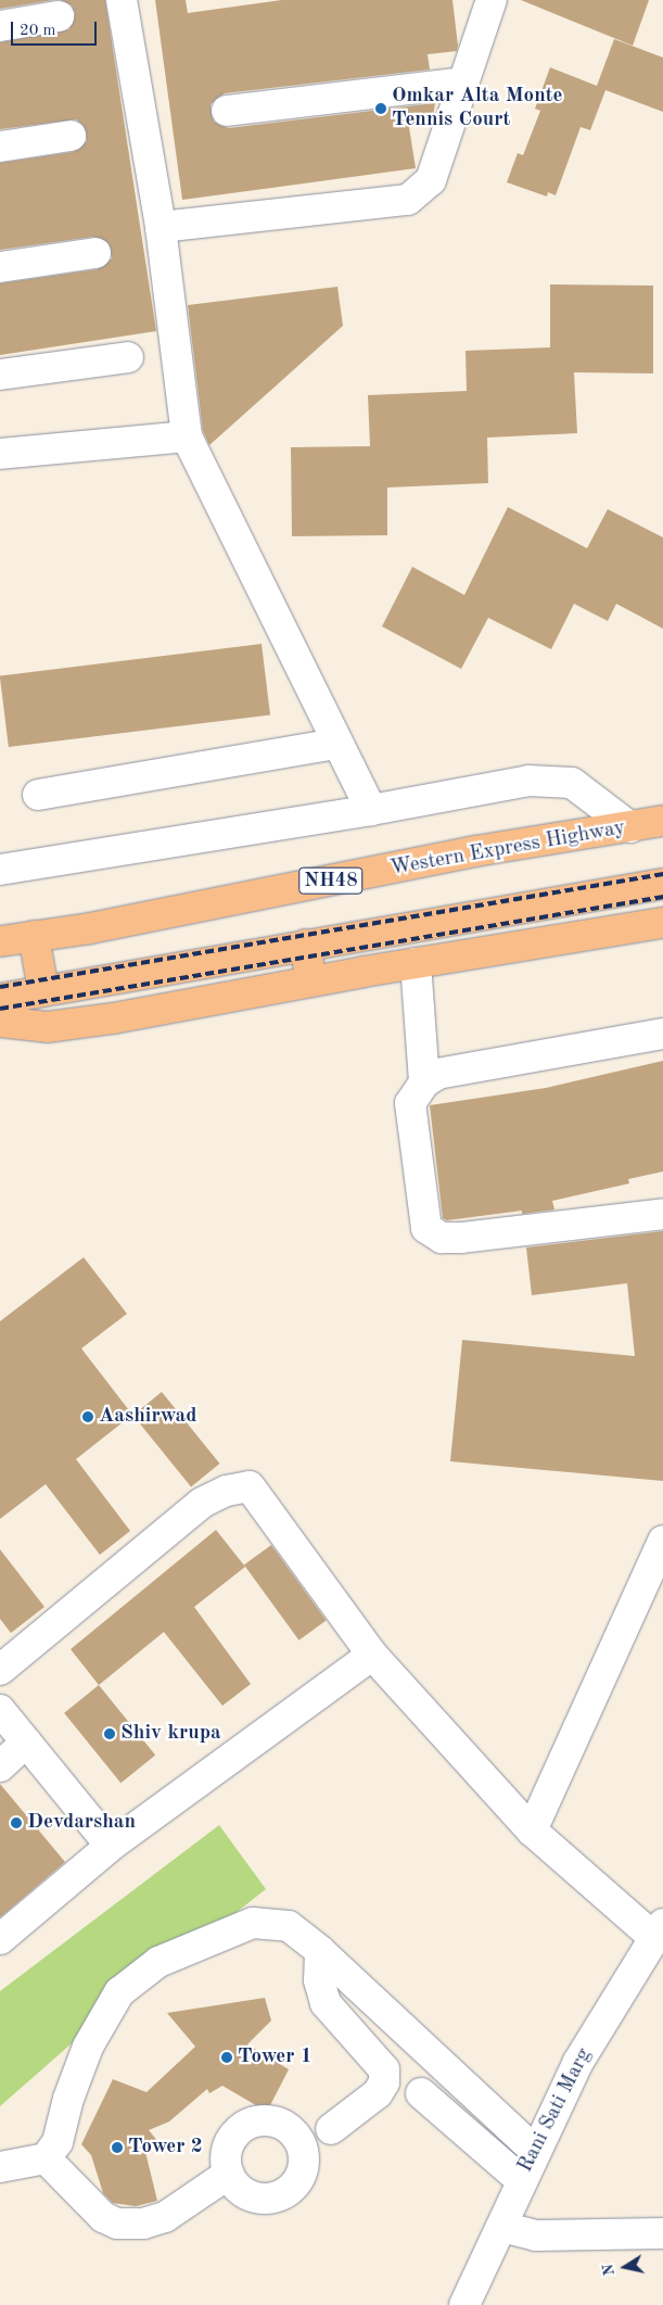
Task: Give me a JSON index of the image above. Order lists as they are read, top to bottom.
{
  "streets": {
    "main road": ["Western Express Highway", "NH48"],
    "street": ["Rani Sati Marg"]
  },
  "places": [
    "Omkar Alta Monte Tennis Court",
    "Aashirwad",
    "Shiv krupa",
    "Devdarshan",
    "Tower 1",
    "Tower 2"
  ],
  "scale_bar": "20 m",
  "north": "left"
}
